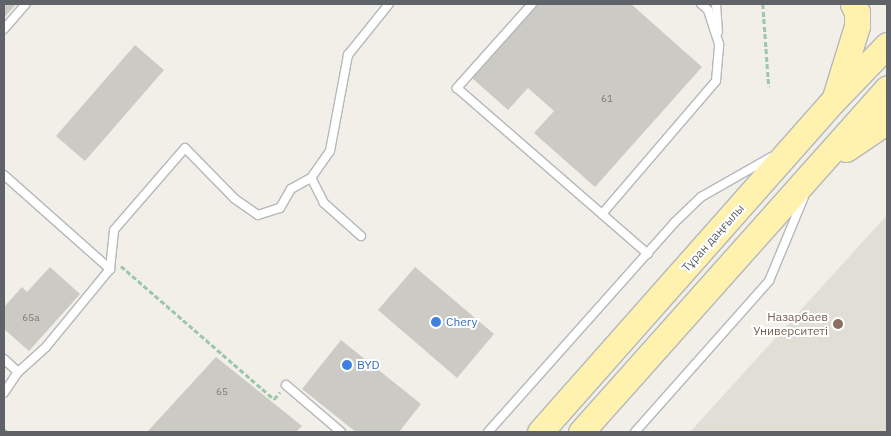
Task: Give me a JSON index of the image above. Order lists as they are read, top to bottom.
{
  "streets": {
    "main road": ["Тұран даңғылы"]
  },
  "places": ["Chery", "Назарбаев Университеті", "BYD"],
  "house_numbers": ["61", "65а", "65"]
}
